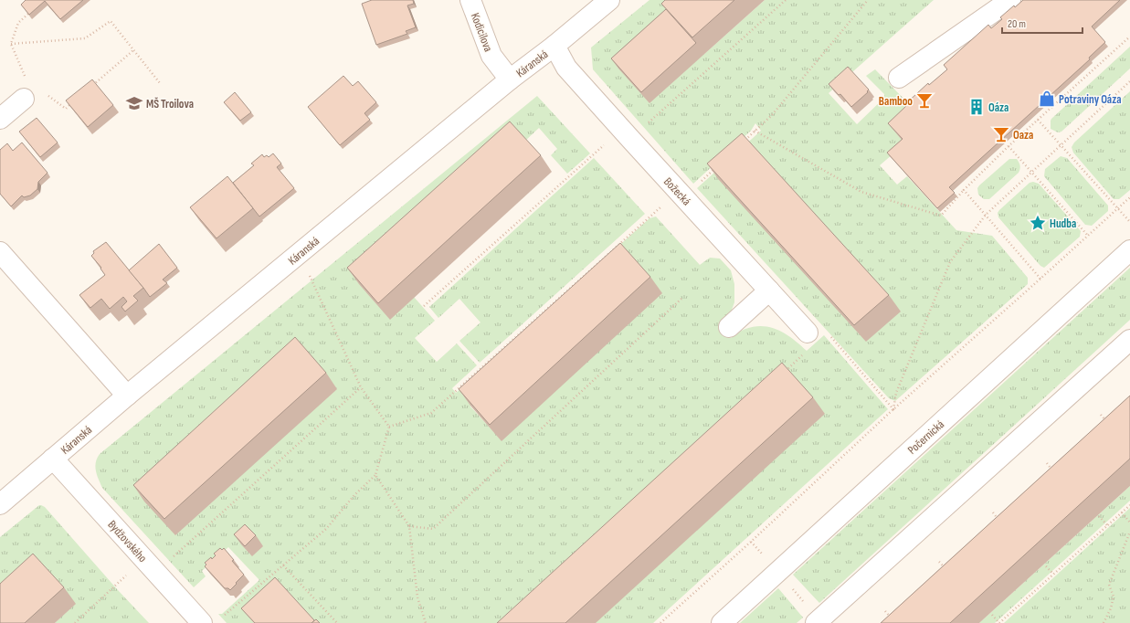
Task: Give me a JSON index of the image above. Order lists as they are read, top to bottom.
{
  "streets": {
    "street": [
      "Kodicilova",
      "Káranská",
      "Božecká",
      "Počernická",
      "Bydžovského"
    ]
  },
  "crossings": [
    ["Kodicilova", "Káranská"],
    ["Káranská", "Božecká"],
    ["Káranská", "Bydžovského"]
  ],
  "places": {
    "shop": ["Potraviny Oáza"],
    "bar": ["Bamboo", "Oaza"],
    "school or university": ["MŠ Troilova"],
    "building": ["Oáza"],
    "place": ["Hudba"]
  },
  "scale_bar": "20 m"
}
